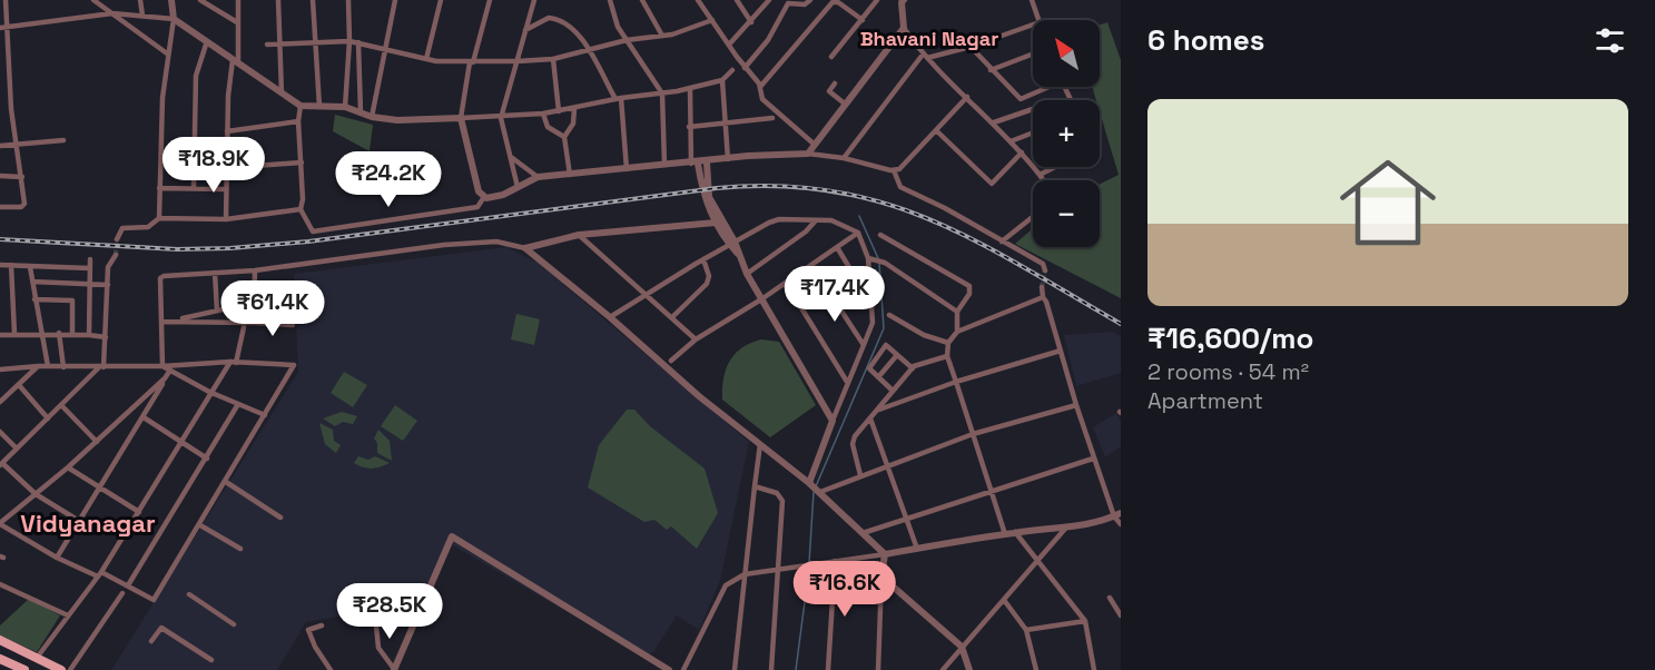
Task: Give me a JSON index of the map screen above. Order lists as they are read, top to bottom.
{
  "districts": ["Bhavani Nagar", "Vidyanagar"],
  "north": "top left",
  "page": {
    "heading": "6 homes",
    "map_buttons": ["+", "−"],
    "list": [
      {
        "name": "₹16,600/mo",
        "note": "2 rooms · 54 m² · Apartment"
      }
    ],
    "price": [
      "₹18.9K",
      "₹24.2K",
      "₹17.4K",
      "₹61.4K",
      "₹16.6K",
      "₹28.5K"
    ]
  }
}
